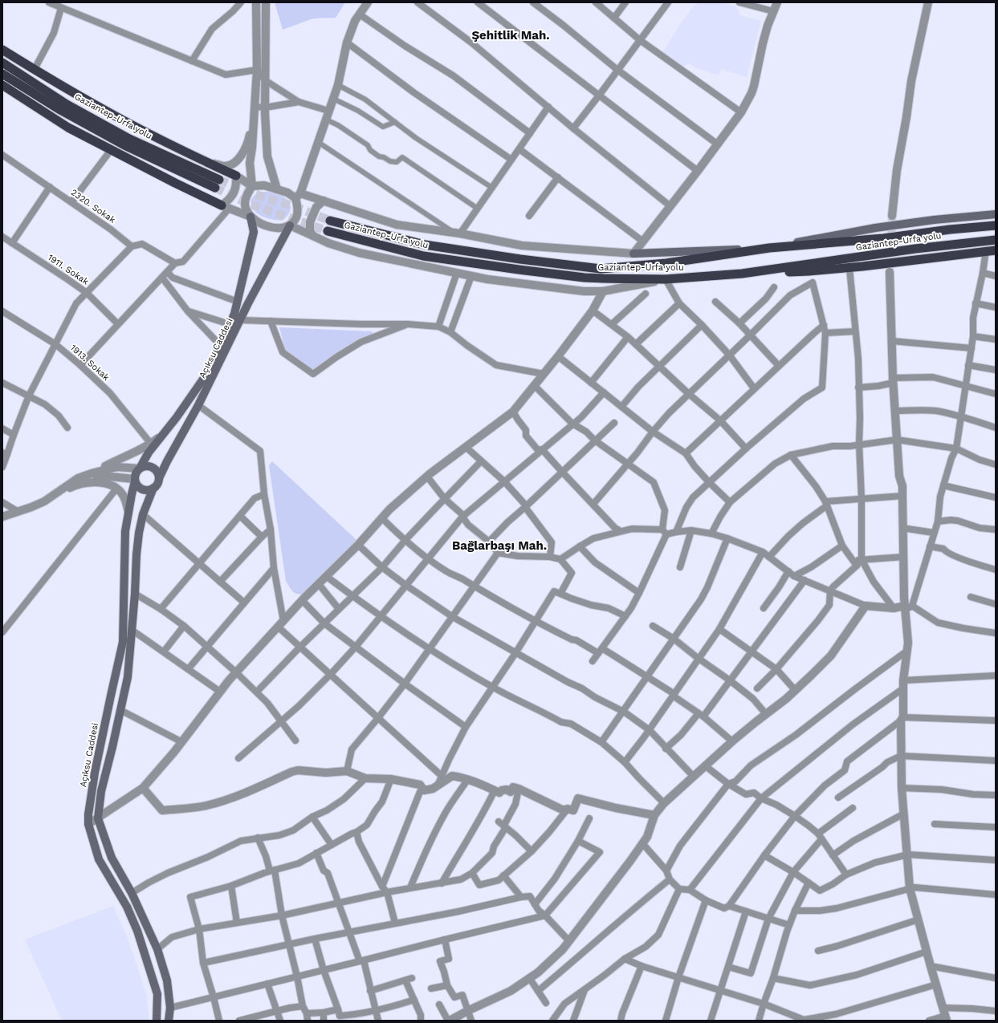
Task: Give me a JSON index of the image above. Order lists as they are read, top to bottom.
{
  "streets": {
    "highway": ["Gaziantep-Urfa yolu"],
    "main road": ["Açıksu Caddesi"],
    "street": ["2320. Sokak", "1911. Sokak", "1913. Sokak"]
  },
  "districts": ["Şehitlik Mah.", "Bağlarbaşı Mah."]
}
